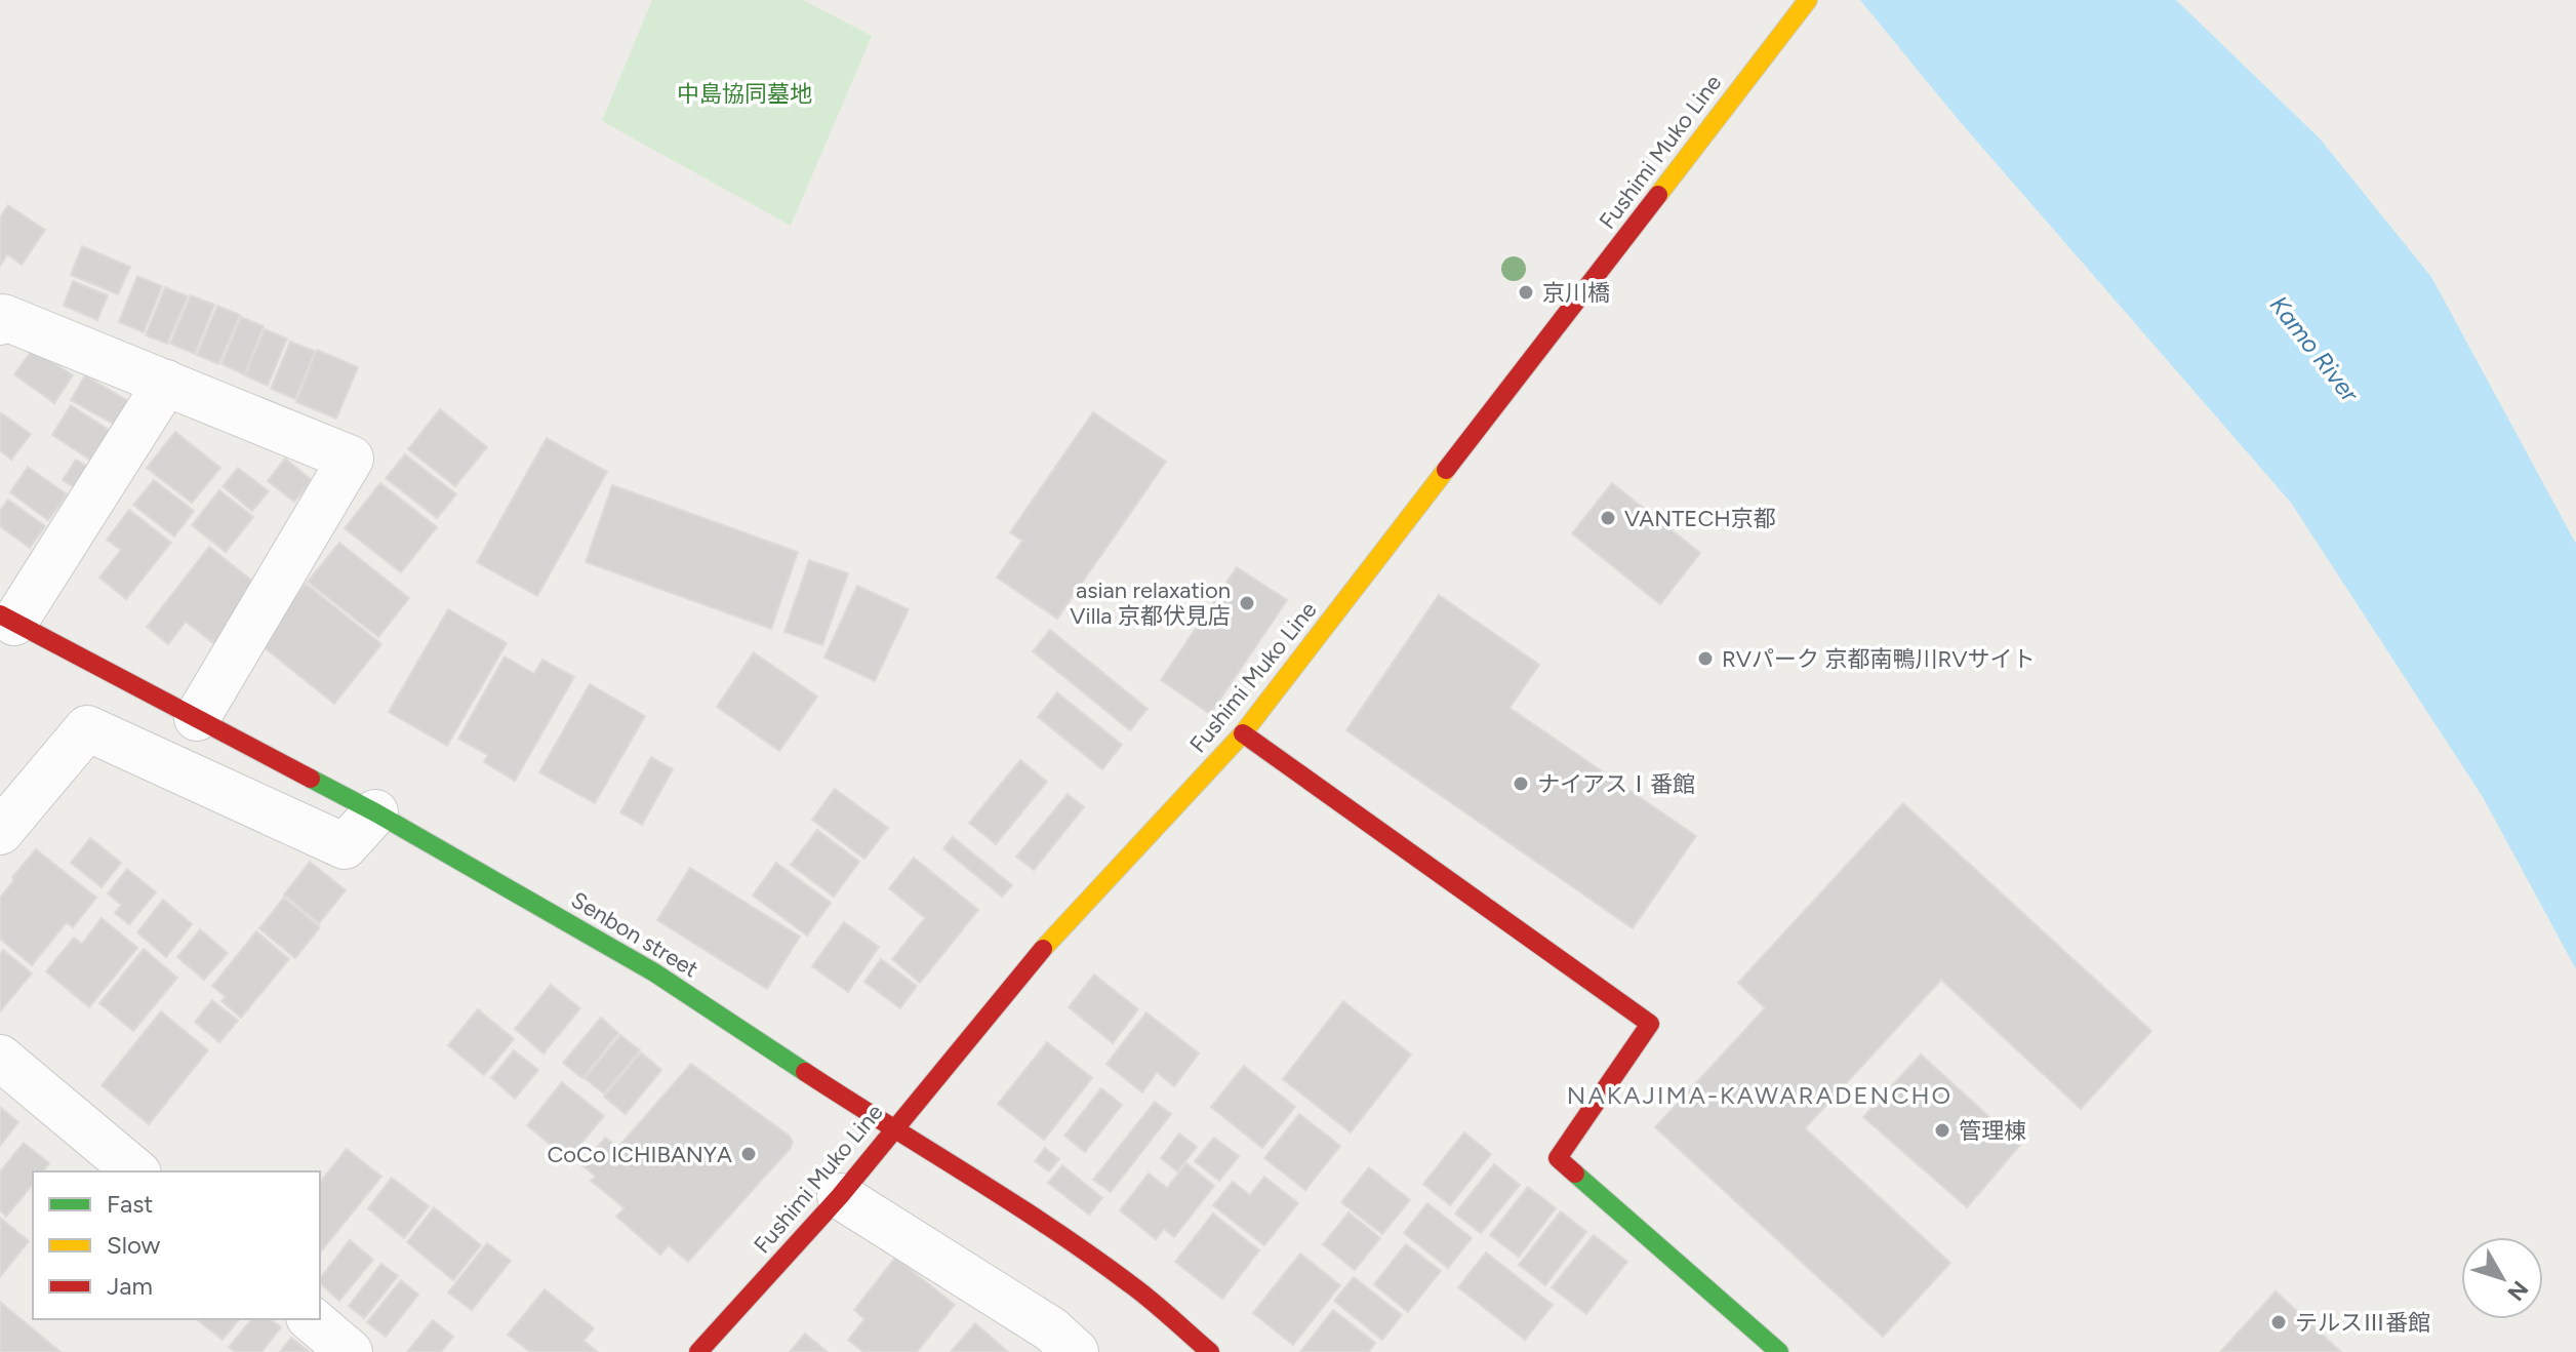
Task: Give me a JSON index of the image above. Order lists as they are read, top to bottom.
{
  "streets": {
    "street": ["Fushimi Muko Line", "Senbon street"]
  },
  "crossings": [
    ["Fushimi Muko Line", "Senbon street"]
  ],
  "districts": ["NAKAJIMA-KAWARADENCHO"],
  "water": ["Kamo River"],
  "parks": ["中島協同墓地"],
  "places": [
    "京川橋",
    "VANTECH京都",
    "asian relaxation Villa 京都伏見店",
    "RVパーク 京都南鴨川RVサイト",
    "ナイアスⅠ番館",
    "管理棟",
    "CoCo ICHIBANYA",
    "テルスⅢ番館"
  ],
  "legend": ["Fast", "Slow", "Jam"],
  "north": "bottom right"
}
